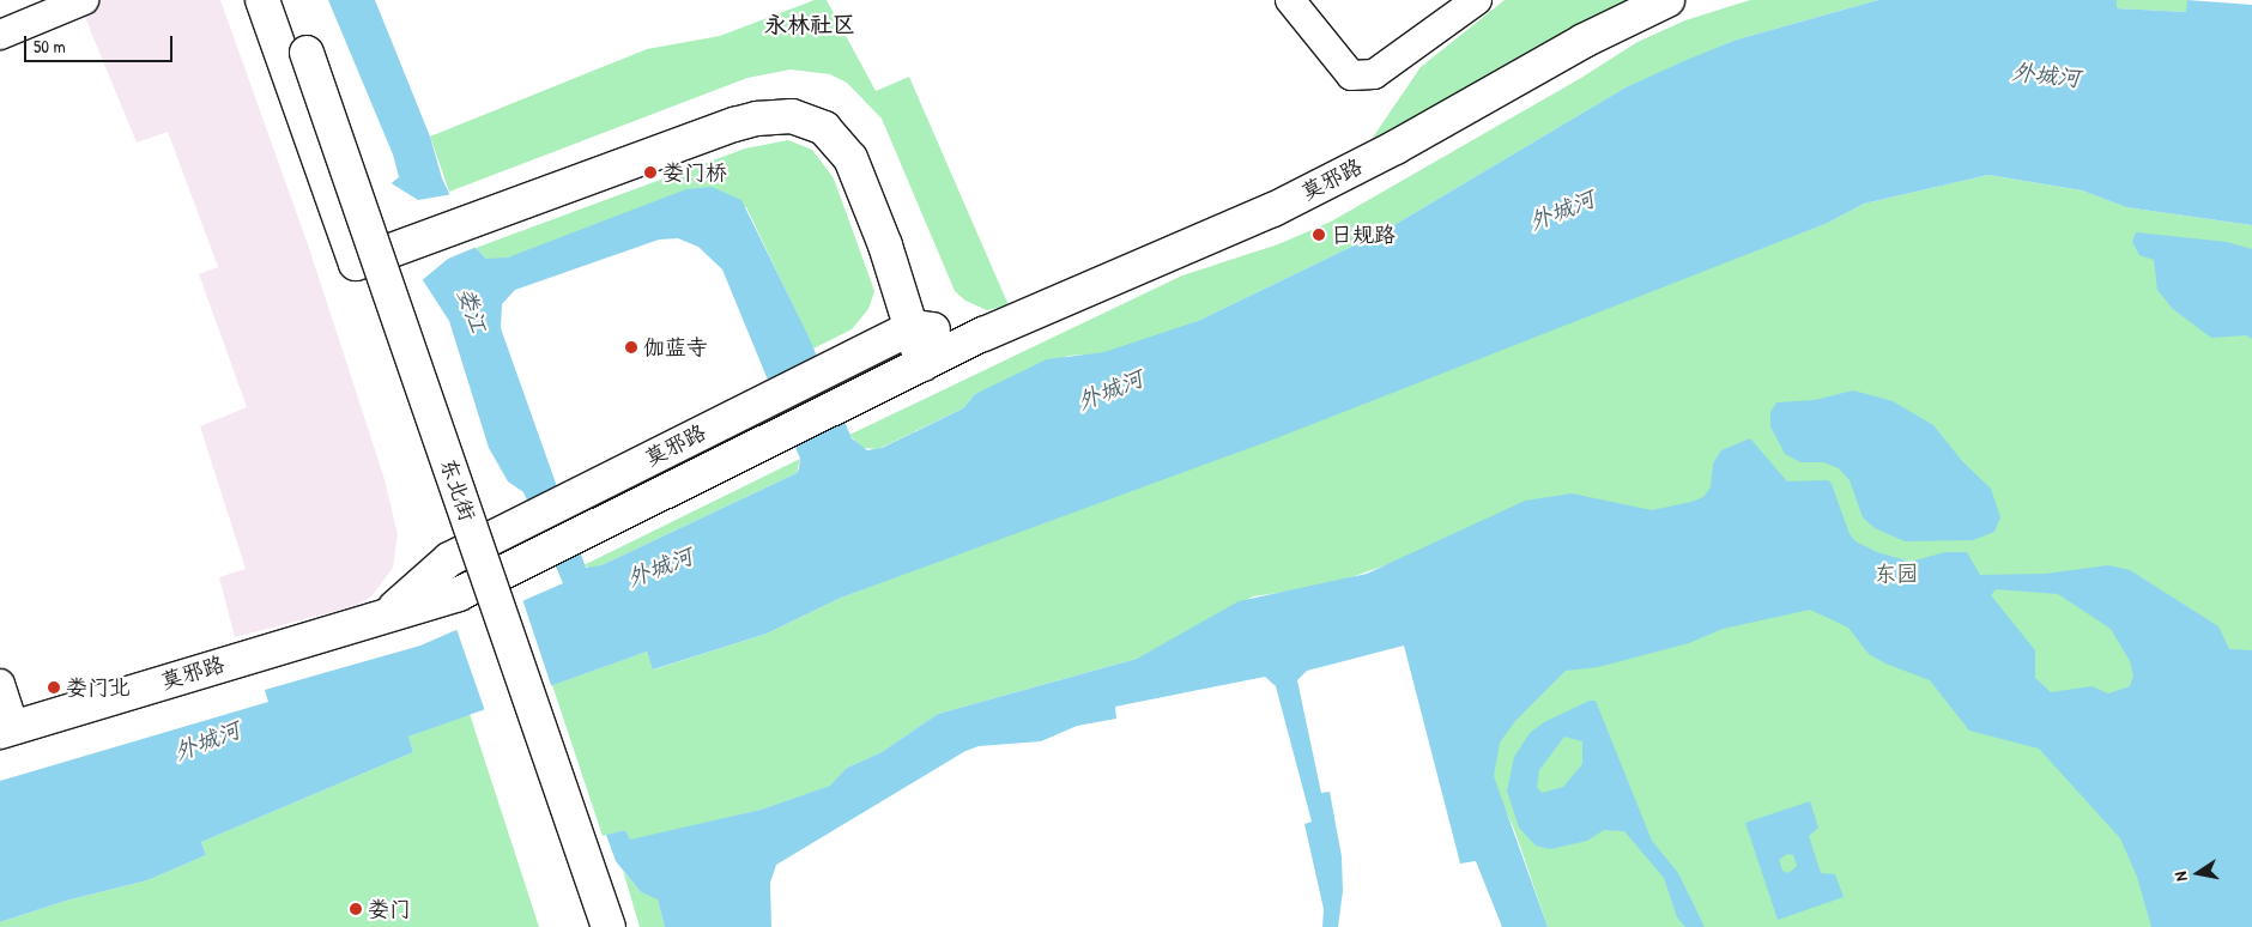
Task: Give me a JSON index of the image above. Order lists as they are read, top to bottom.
{
  "streets": {
    "main road": ["莫邪路", "东北街"]
  },
  "districts": ["永林社区"],
  "water": ["外城河", "娄江"],
  "parks": ["东园"],
  "places": [
    "娄门桥",
    "日规路",
    "伽蓝寺",
    "娄门北",
    "娄门"
  ],
  "scale_bar": "50 m",
  "north": "left"
}
